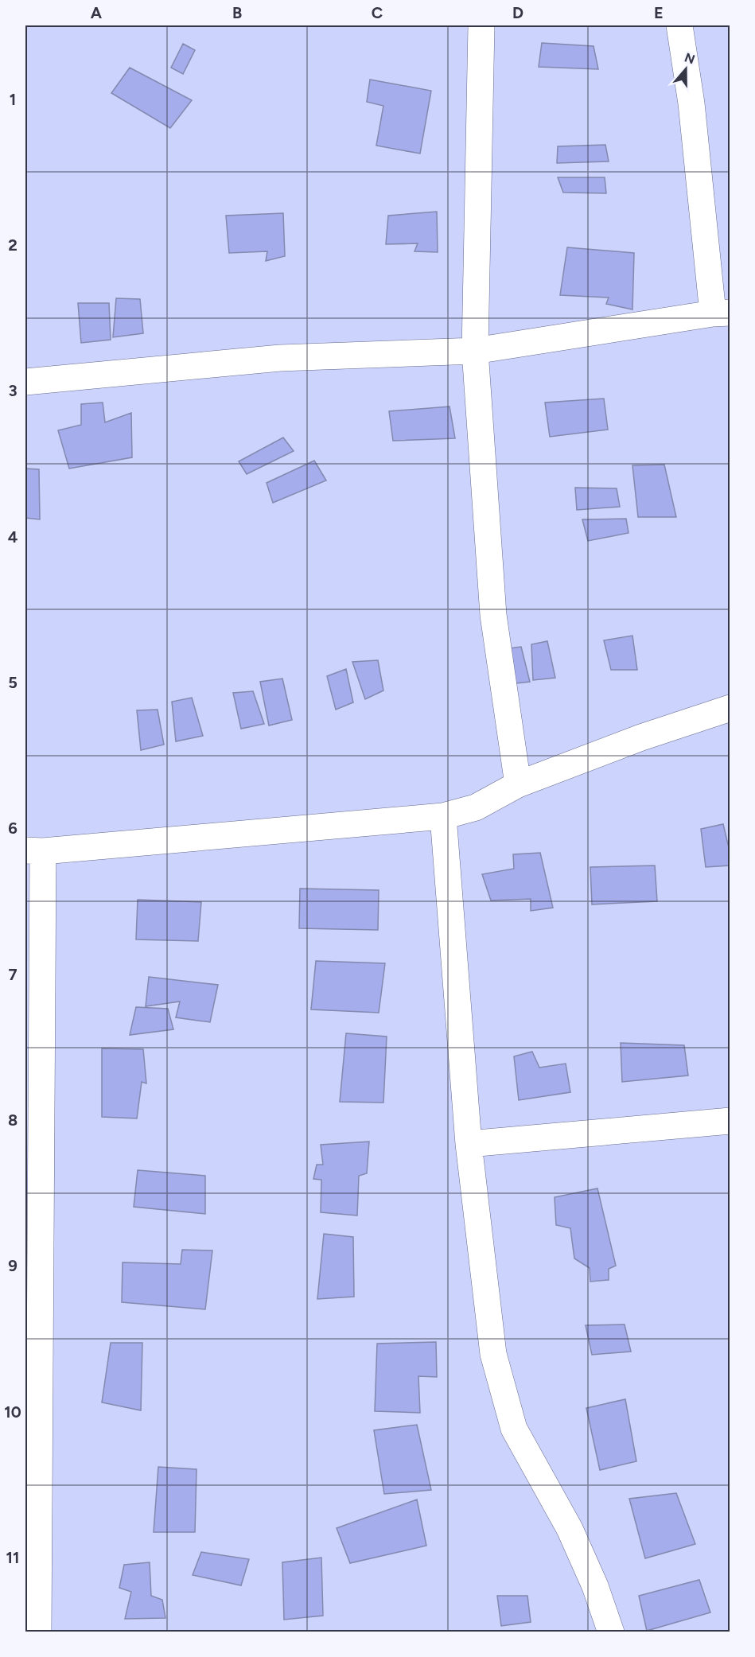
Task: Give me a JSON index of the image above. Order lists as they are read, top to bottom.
{
  "north": "top",
  "grid": {
    "columns": [
      "A",
      "B",
      "C",
      "D",
      "E"
    ],
    "rows": [
      "1",
      "2",
      "3",
      "4",
      "5",
      "6",
      "7",
      "8",
      "9",
      "10",
      "11"
    ]
  }
}
